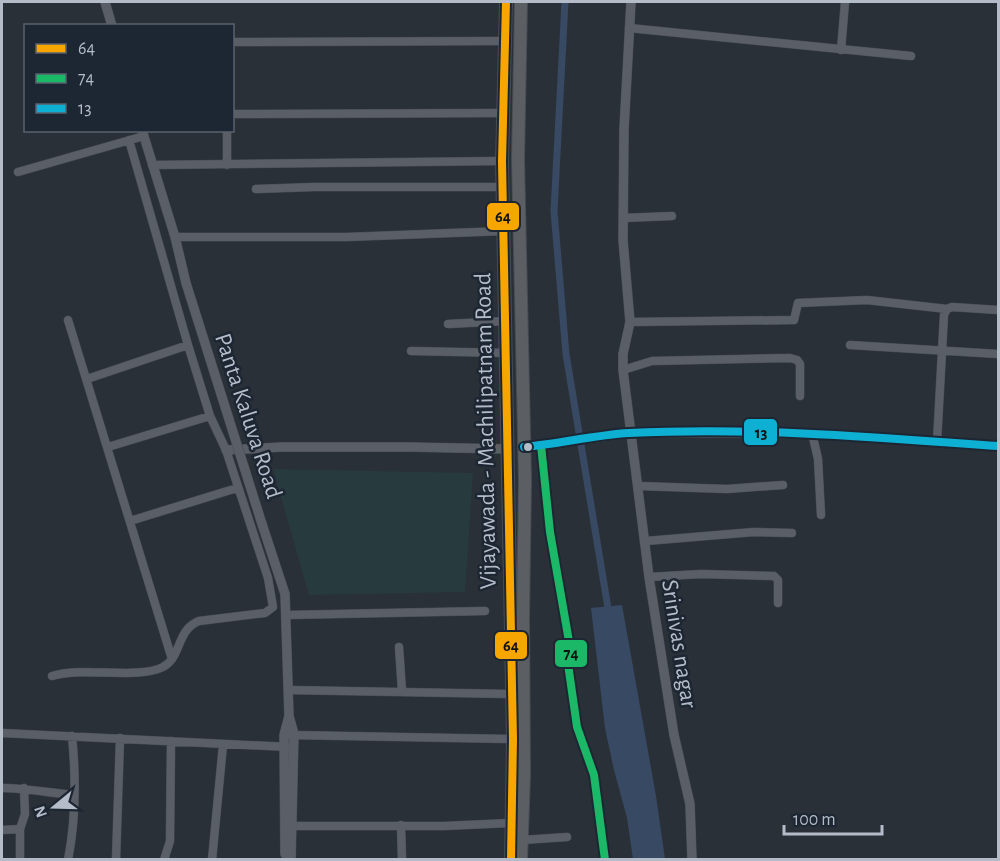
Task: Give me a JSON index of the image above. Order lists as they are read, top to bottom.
{
  "streets": {
    "highway": ["Vijayawada - Machilipatnam Road"],
    "street": ["Panta Kaluva Road", "Srinivas nagar"]
  },
  "lines": ["transit line 64", "transit line 13", "transit line 74"],
  "legend": ["64", "74", "13"],
  "scale_bar": "100 m",
  "north": "left"
}
